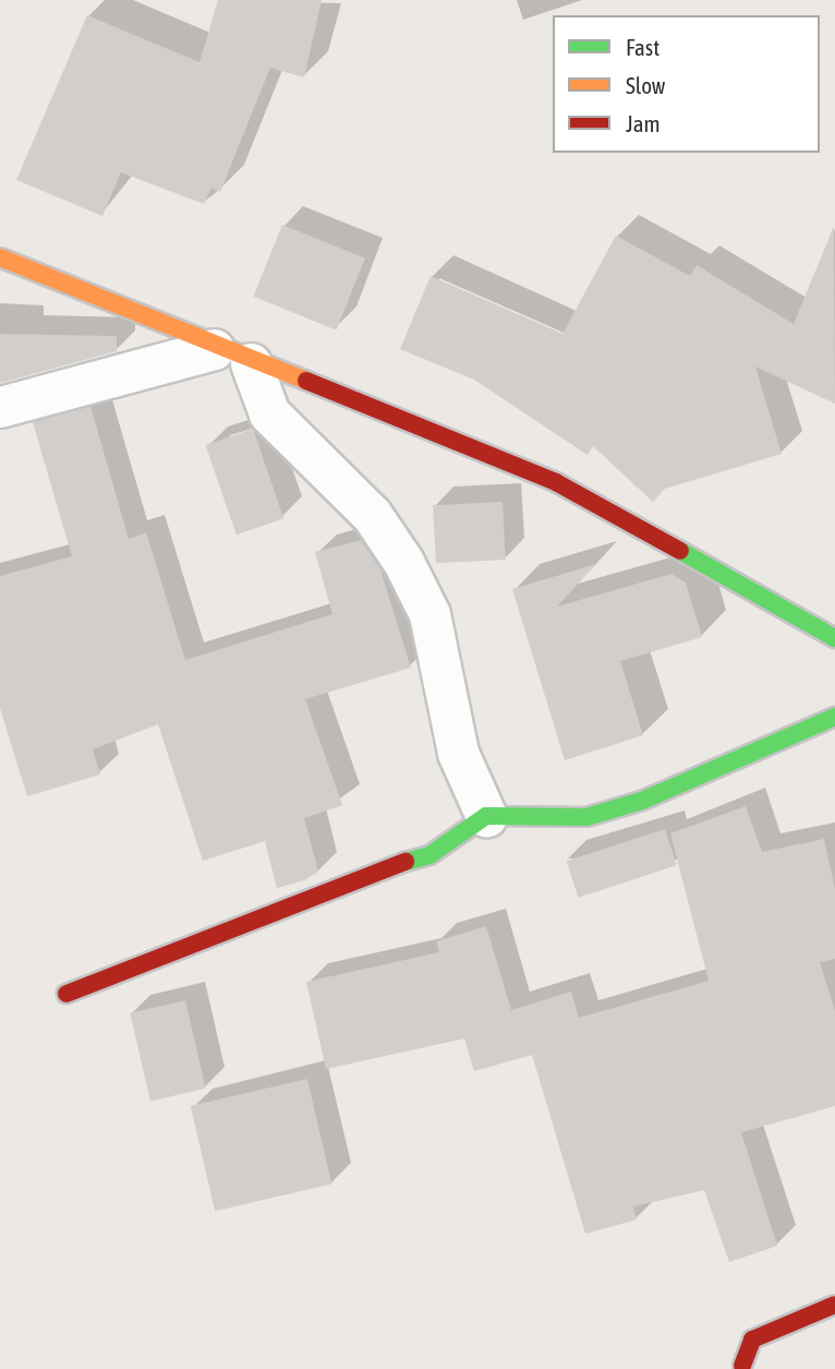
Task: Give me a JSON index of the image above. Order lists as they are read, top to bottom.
{
  "legend": ["Fast", "Slow", "Jam"]
}
